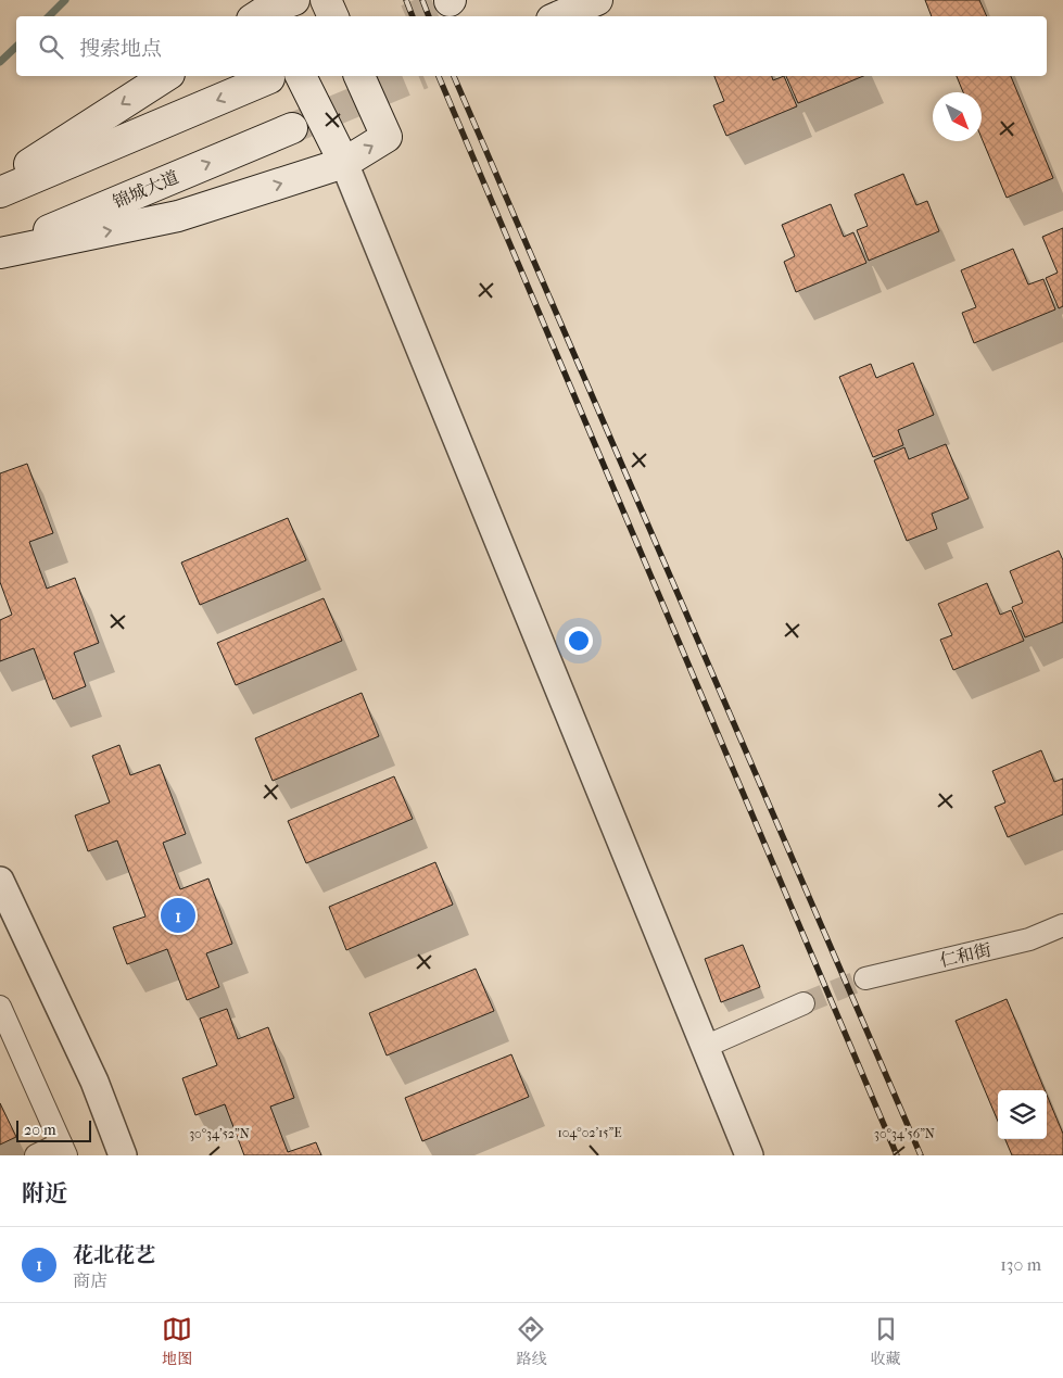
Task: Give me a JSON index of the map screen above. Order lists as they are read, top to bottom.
{
  "streets": {
    "main road": ["锦城大道"],
    "street": ["仁和街"]
  },
  "scale_bar": "20 m",
  "north": "bottom right",
  "page": {
    "search": "搜索地点",
    "pins": "1",
    "scale": "20 m",
    "heading": "附近",
    "list": [
      {
        "mark": "1",
        "name": "花北花艺",
        "note": "商店",
        "value": "130 m"
      }
    ],
    "nav": ["地图", "路线", "收藏"]
  },
  "coordinates": ["104°02'15\"E", "30°34'52\"N", "30°34'56\"N"]
}
